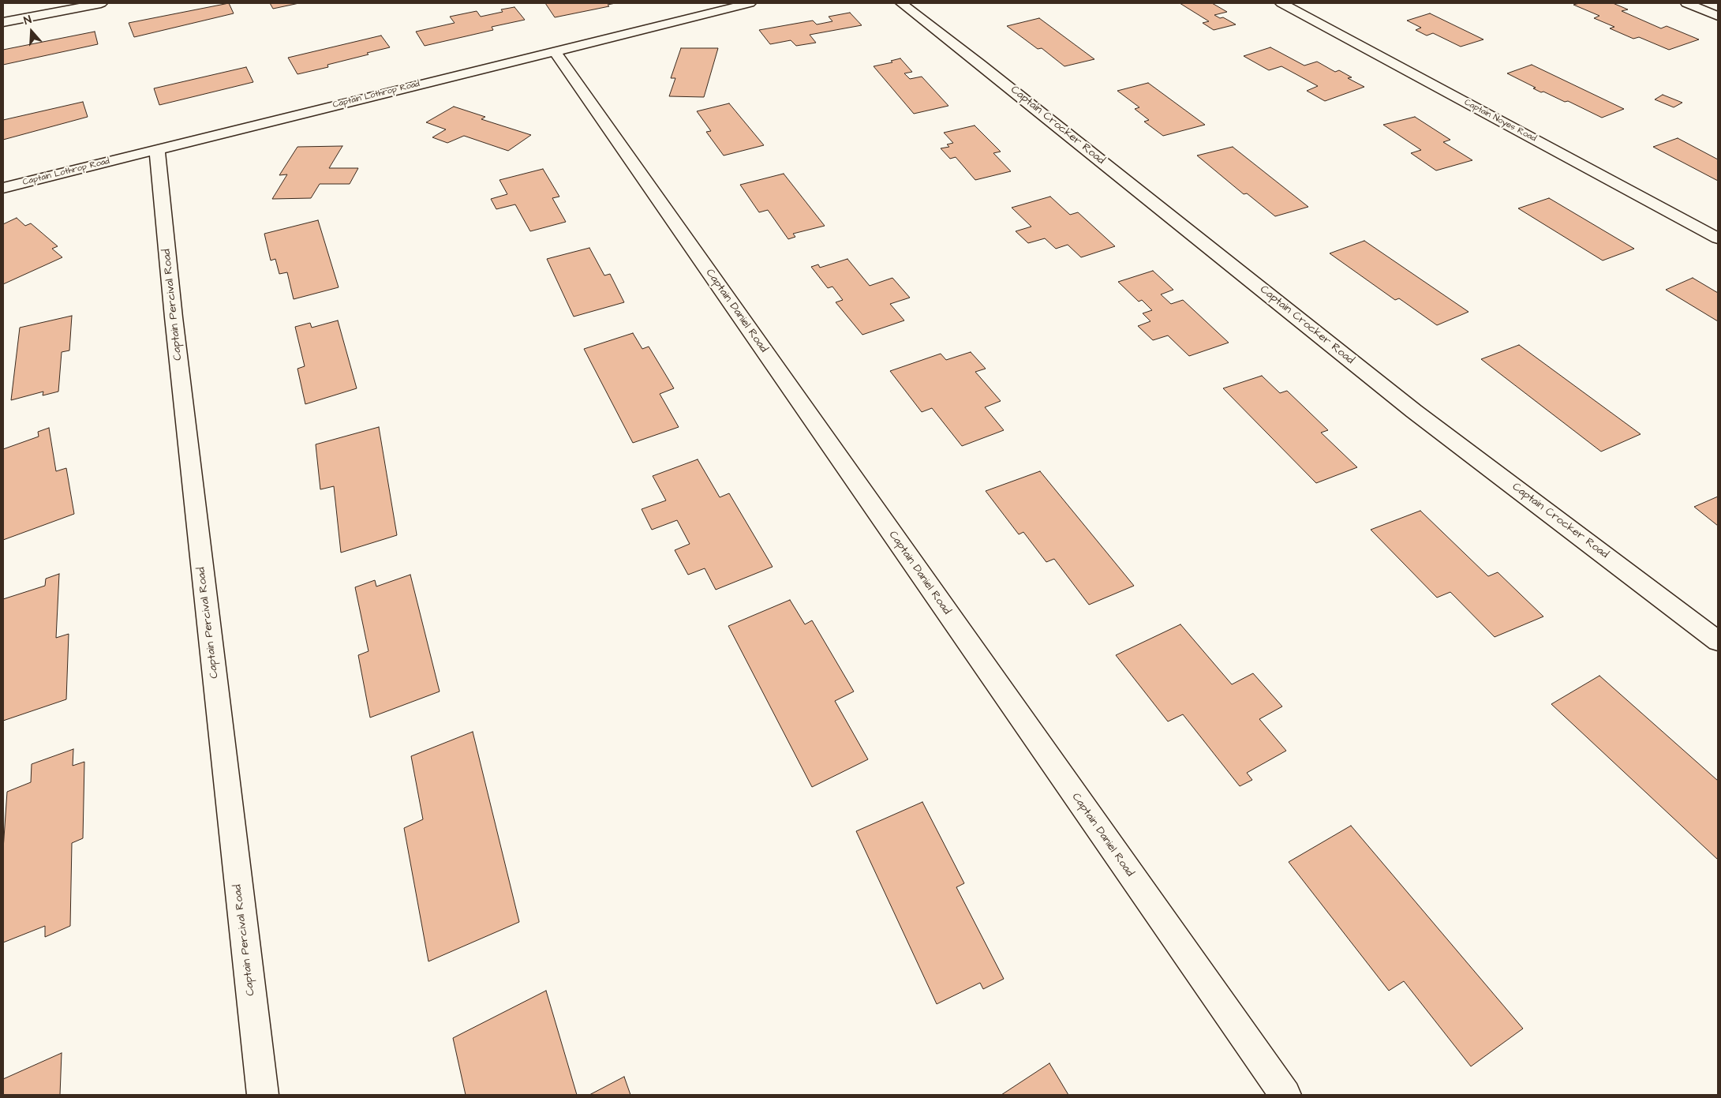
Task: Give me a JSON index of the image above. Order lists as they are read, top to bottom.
{
  "streets": {
    "street": [
      "Captain Lothrop Road",
      "Captain Noyes Road",
      "Captain Crocker Road",
      "Captain Percival Road",
      "Captain Daniel Road"
    ]
  },
  "crossings": [
    ["Captain Lothrop Road", "Captain Percival Road"],
    ["Captain Lothrop Road", "Captain Daniel Road"]
  ],
  "north": "top"
}
